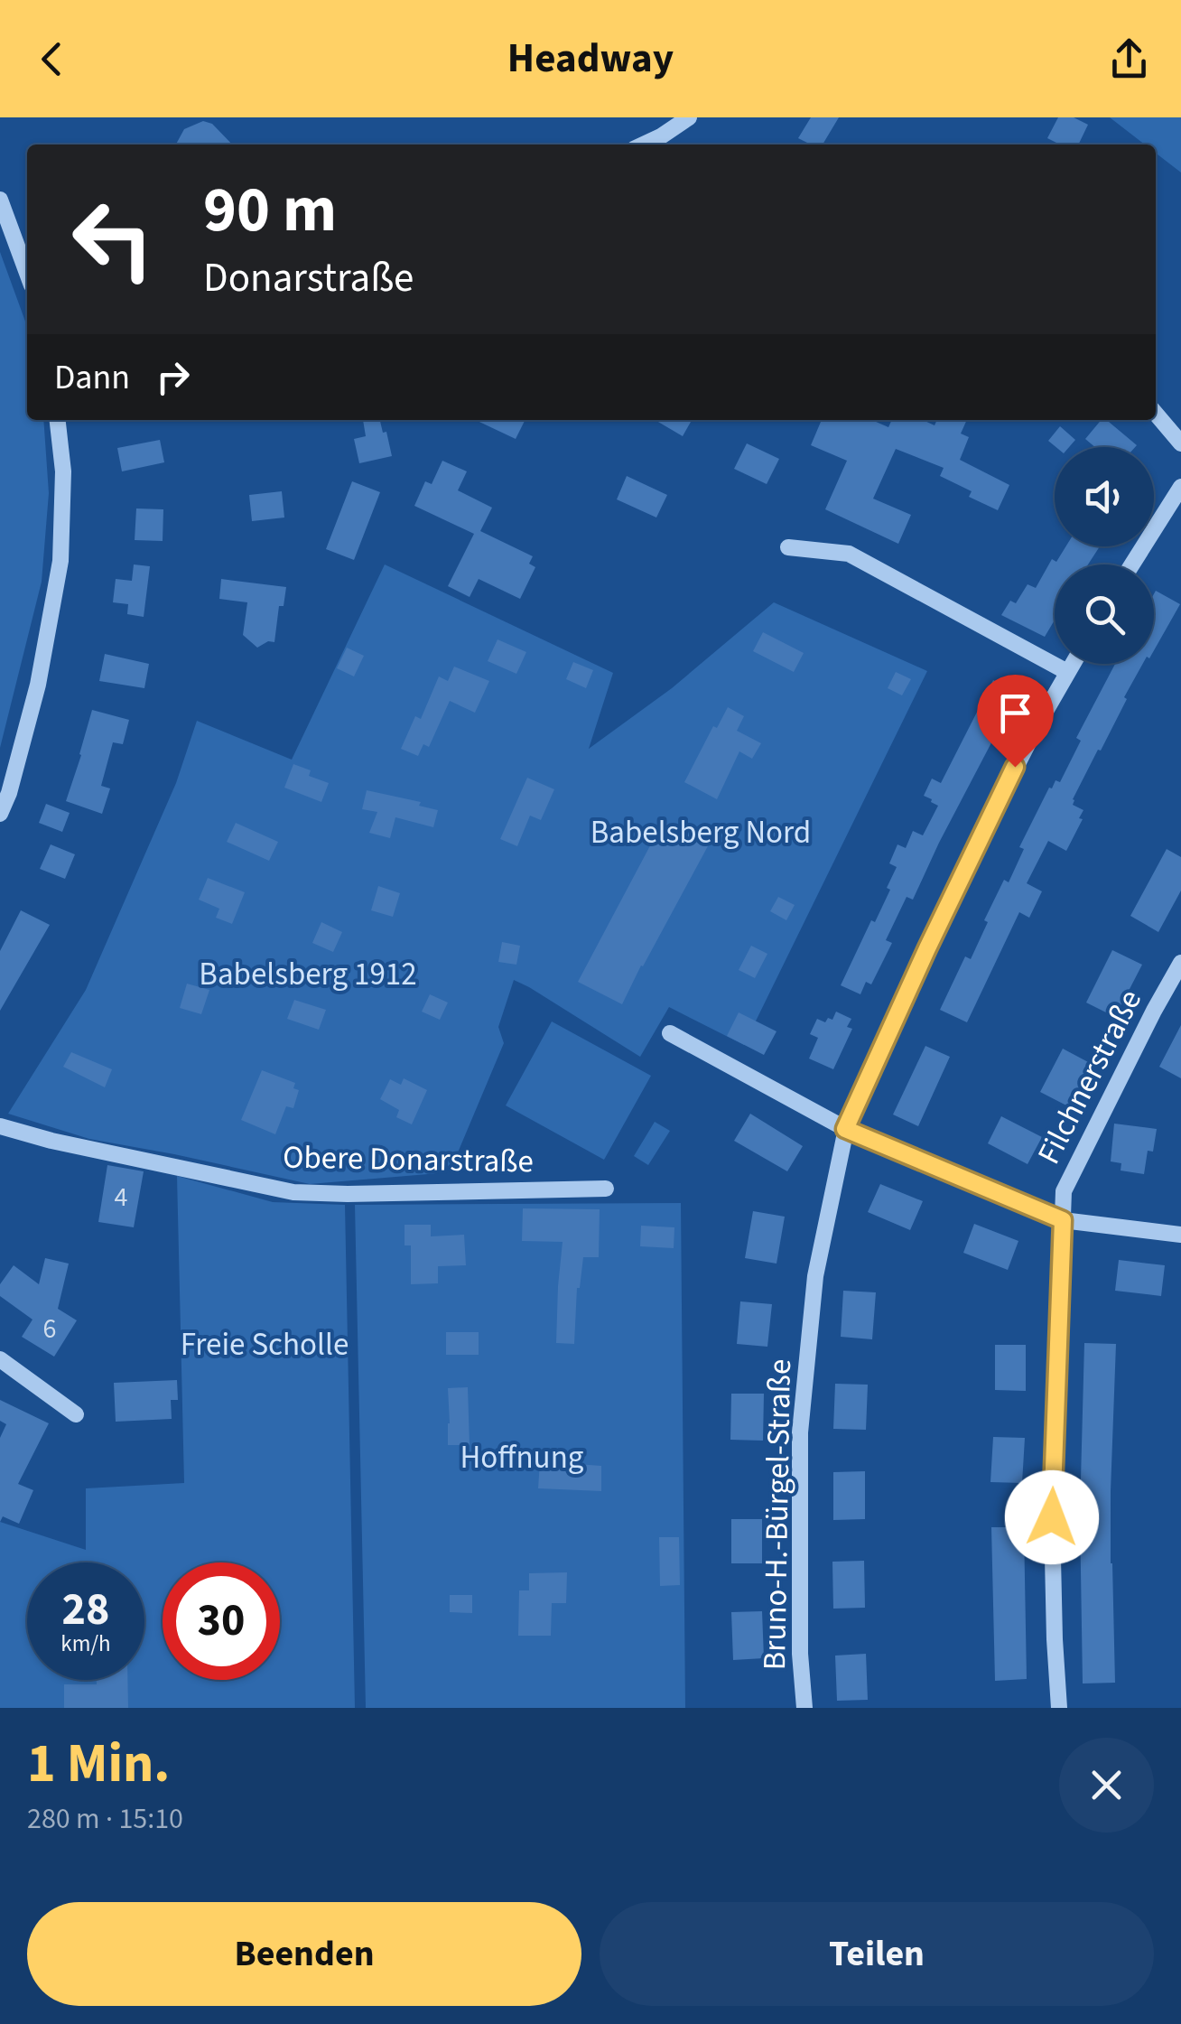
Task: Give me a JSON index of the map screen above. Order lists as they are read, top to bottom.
{
  "streets": {
    "street": ["Filchnerstraße", "Obere Donarstraße", "Bruno-H.-Bürgel-Straße"]
  },
  "parks": [
    "Babelsberg Nord",
    "Babelsberg 1912",
    "Freie Scholle",
    "Hoffnung"
  ],
  "house_numbers": ["4", "6"],
  "page": {
    "header": "Headway",
    "turn": ["90 m", "Donarstraße"],
    "then": "Dann",
    "speed": "28 km/h",
    "limit": "30",
    "heading": ["1 Min.", "280 m · 15:10"],
    "buttons": ["Beenden", "Teilen"]
  }
}
